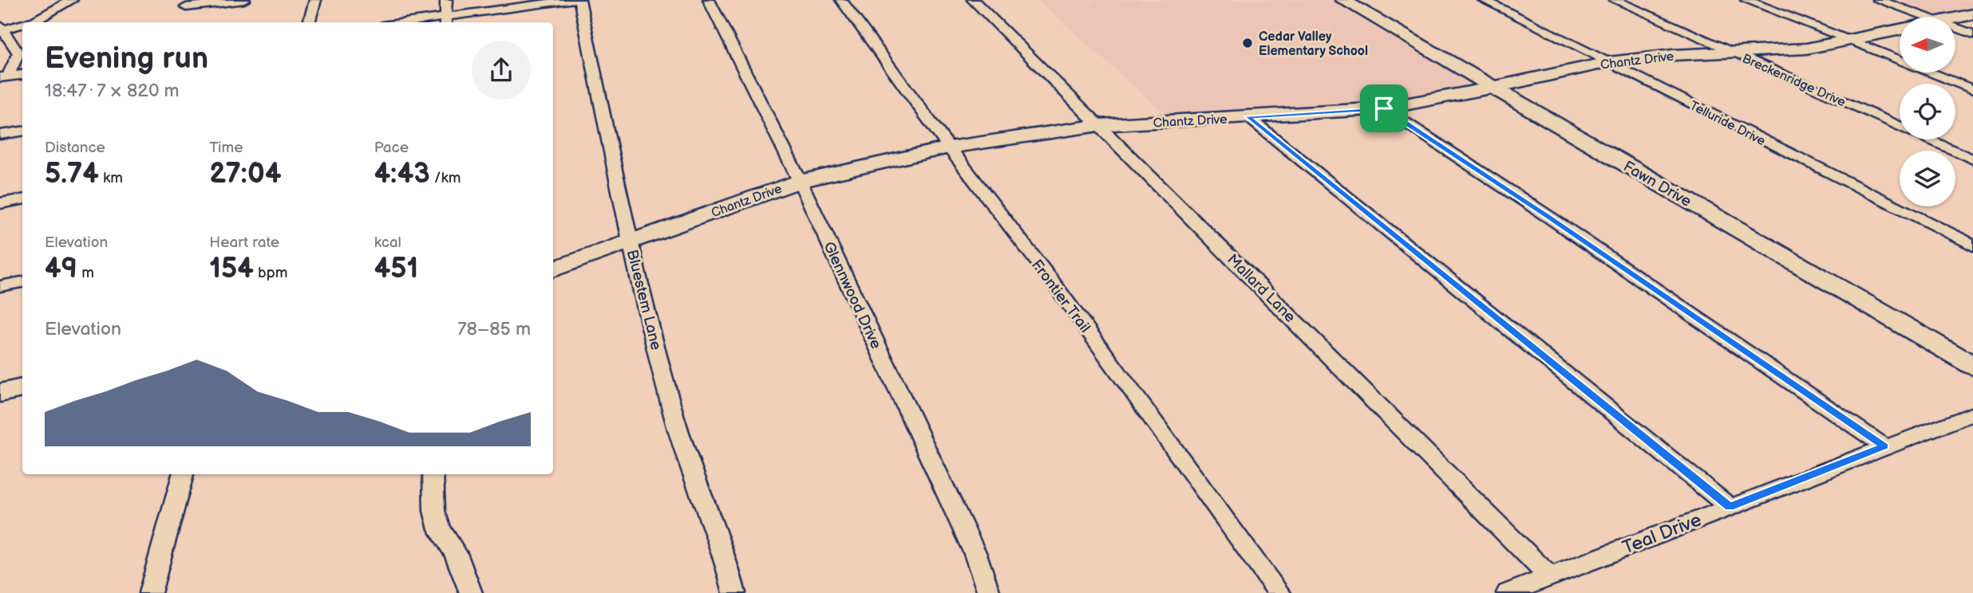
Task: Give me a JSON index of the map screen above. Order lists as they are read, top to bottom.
{
  "streets": {
    "street": [
      "Chantz Drive",
      "Breckenridge Drive",
      "Telluride Drive",
      "Fawn Drive",
      "Mallard Lane",
      "Glennwood Drive",
      "Frontier Trail",
      "Bluestem Lane",
      "Teal Drive"
    ]
  },
  "crossings": [
    ["Chantz Drive", "Breckenridge Drive"],
    ["Chantz Drive", "Telluride Drive"],
    ["Chantz Drive", "Fawn Drive"],
    ["Chantz Drive", "Mallard Lane"],
    ["Chantz Drive", "Glennwood Drive"],
    ["Chantz Drive", "Frontier Trail"],
    ["Chantz Drive", "Bluestem Lane"],
    ["Mallard Lane", "Teal Drive"]
  ],
  "places": ["Cedar Valley Elementary School"],
  "north": "left",
  "page": {
    "heading": ["Evening run", "18:47 · 7 × 820 m"],
    "stats": [
      ["Distance", "5.74 km"],
      ["Time", "27:04"],
      ["Pace", "4:43 /km"],
      ["Elevation", "49 m"],
      ["Heart rate", "154 bpm"],
      ["kcal", "451"]
    ],
    "chart": ["Elevation", "78–85 m"]
  }
}
